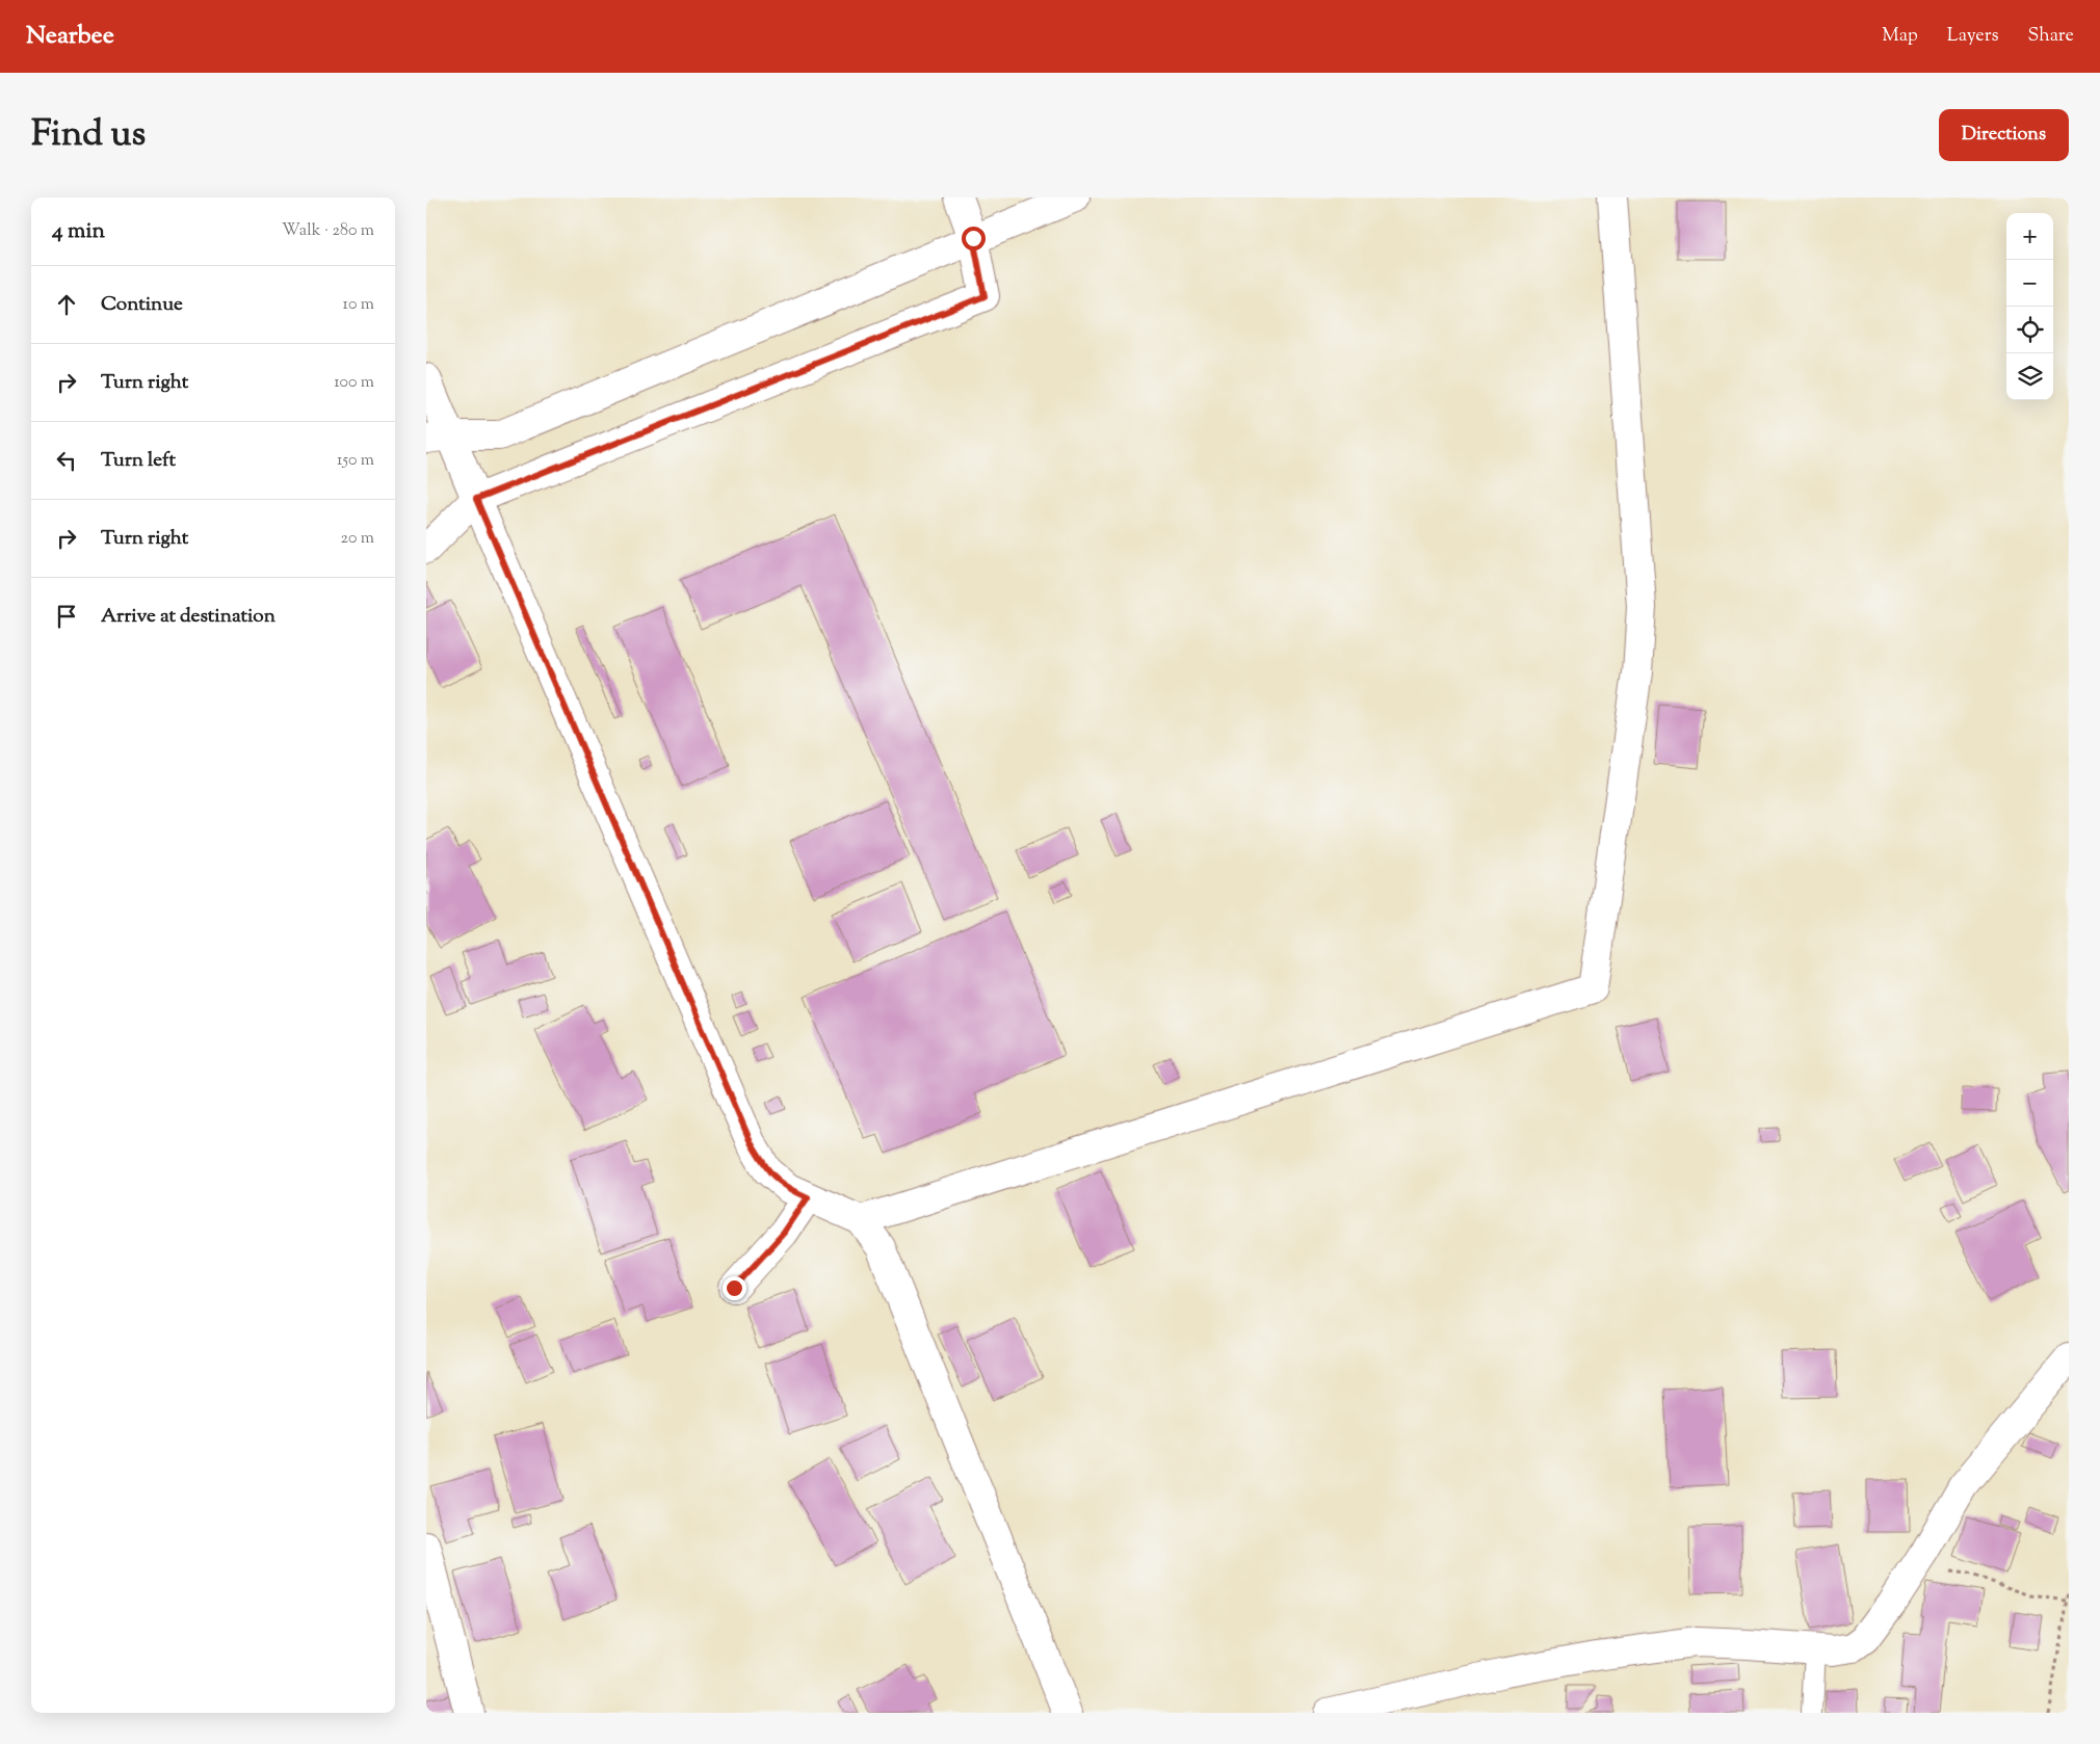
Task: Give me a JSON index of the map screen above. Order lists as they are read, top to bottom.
{
  "page": {
    "header": "Nearbee",
    "nav": ["Map", "Layers", "Share"],
    "title": "Find us",
    "buttons": "Directions",
    "heading": ["4 min", "Walk · 280 m"],
    "map_buttons": ["+", "−"],
    "list": [
      ["Continue", "10 m"],
      ["Turn right", "100 m"],
      ["Turn left", "150 m"],
      ["Turn right", "20 m"],
      "Arrive at destination"
    ]
  }
}
